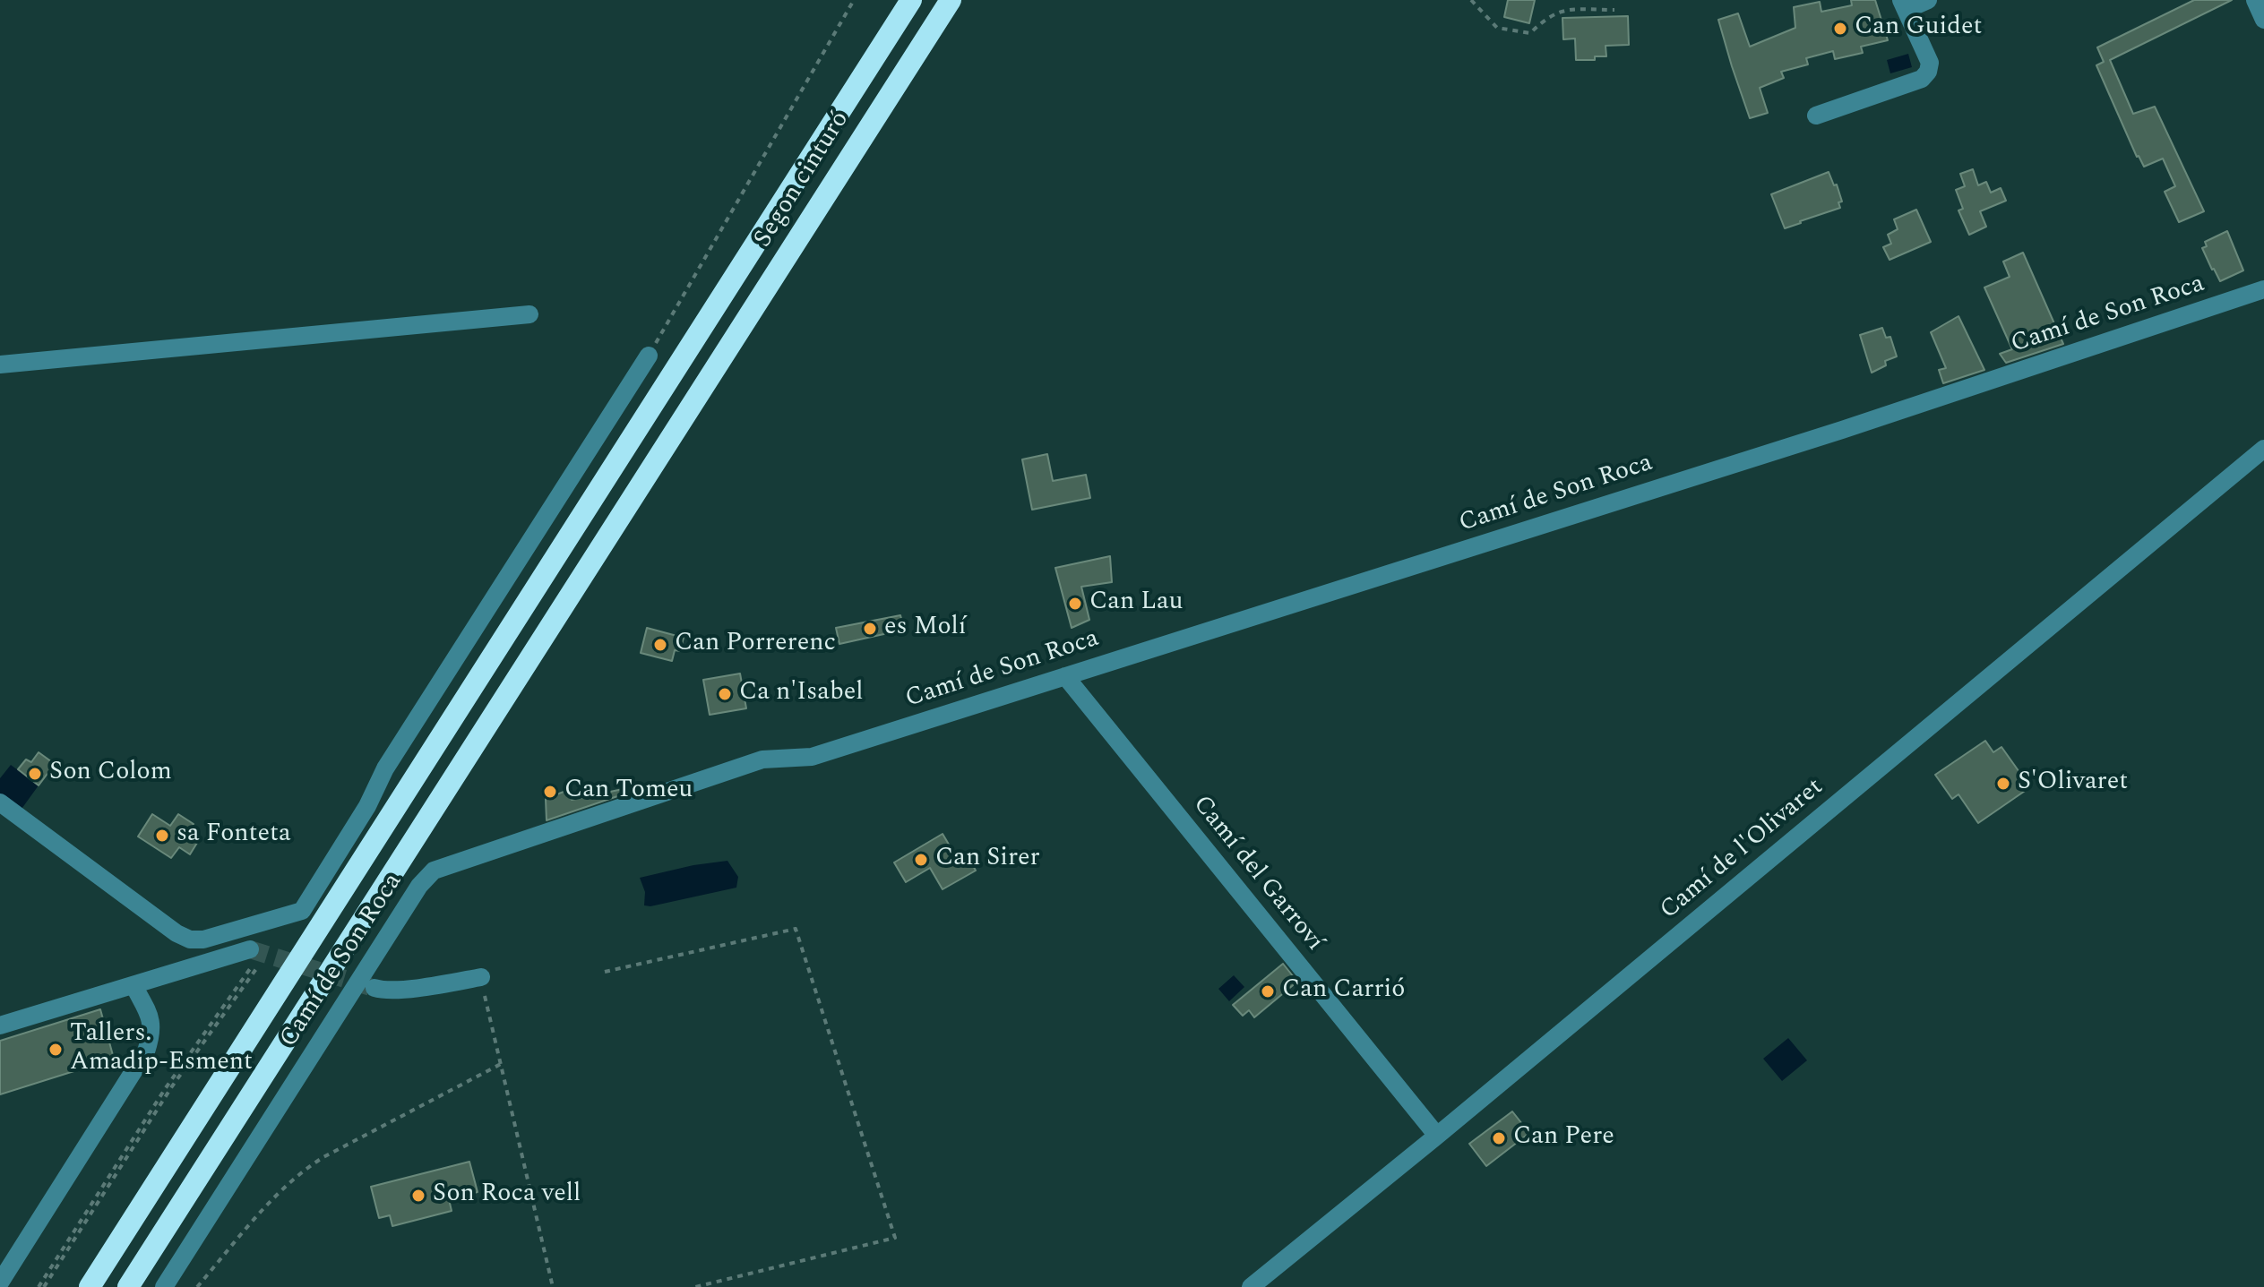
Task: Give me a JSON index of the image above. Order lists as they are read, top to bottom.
{
  "streets": {
    "highway": ["Segon cinturó"],
    "street": ["Camí de Son Roca", "Camí de l'Olivaret", "Camí del Garroví"]
  },
  "crossings": [
    ["Camí de Son Roca", "Camí del Garroví"],
    ["Camí de l'Olivaret", "Camí del Garroví"]
  ],
  "places": [
    "Can Guidet",
    "Can Lau",
    "es Molí",
    "Can Porrerenc",
    "Ca n'Isabel",
    "Son Colom",
    "S'Olivaret",
    "Can Tomeu",
    "sa Fonteta",
    "Can Sirer",
    "Can Carrió",
    "Tallers. Amadip-Esment",
    "Can Pere",
    "Son Roca vell"
  ]
}
